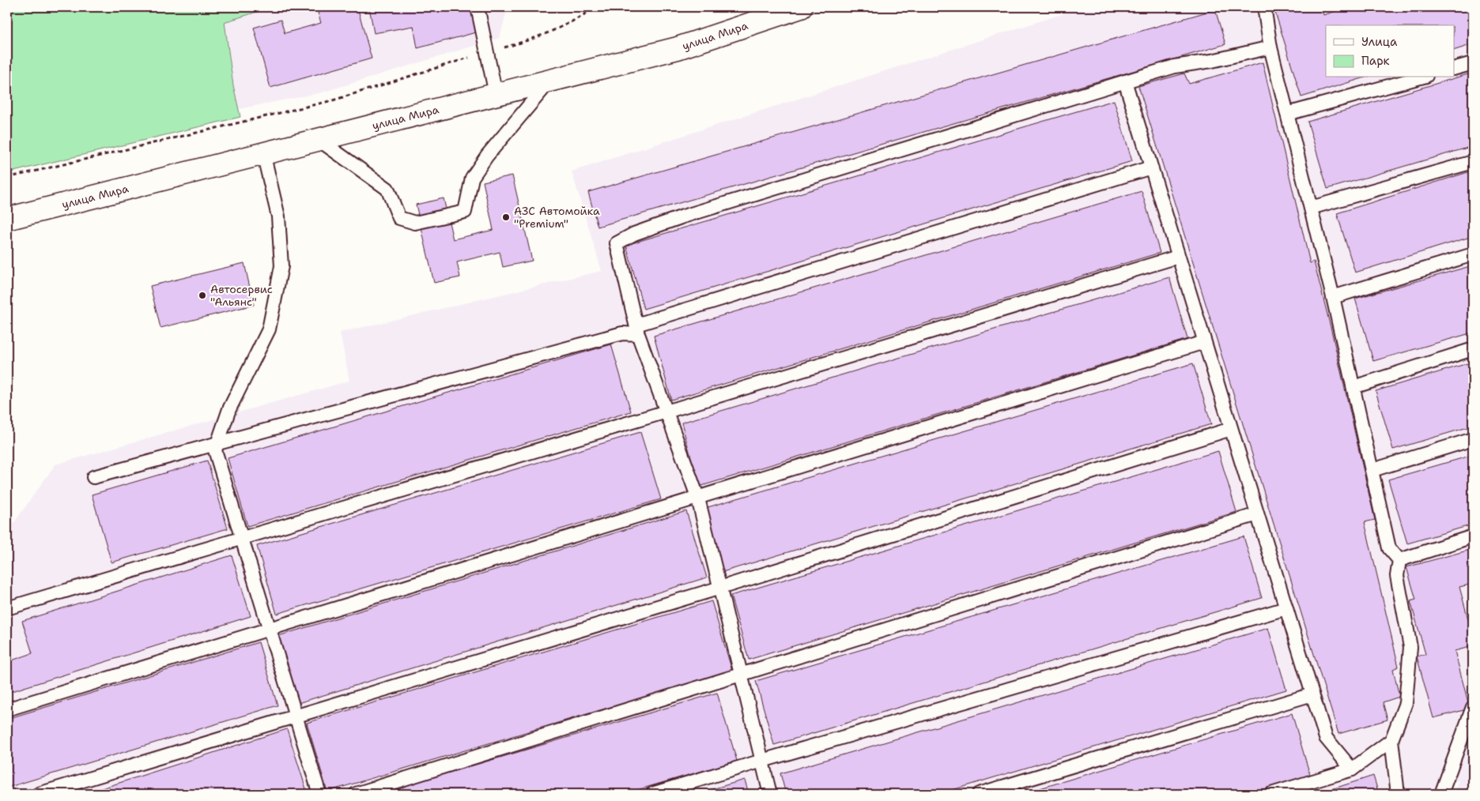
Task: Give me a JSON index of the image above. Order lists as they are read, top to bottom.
{
  "streets": {
    "main road": ["улица Мира"]
  },
  "places": ["АЗС Автомойка \"Premium\"", "Автосервис \"Альянс\""],
  "legend": ["Улица", "Парк"]
}
